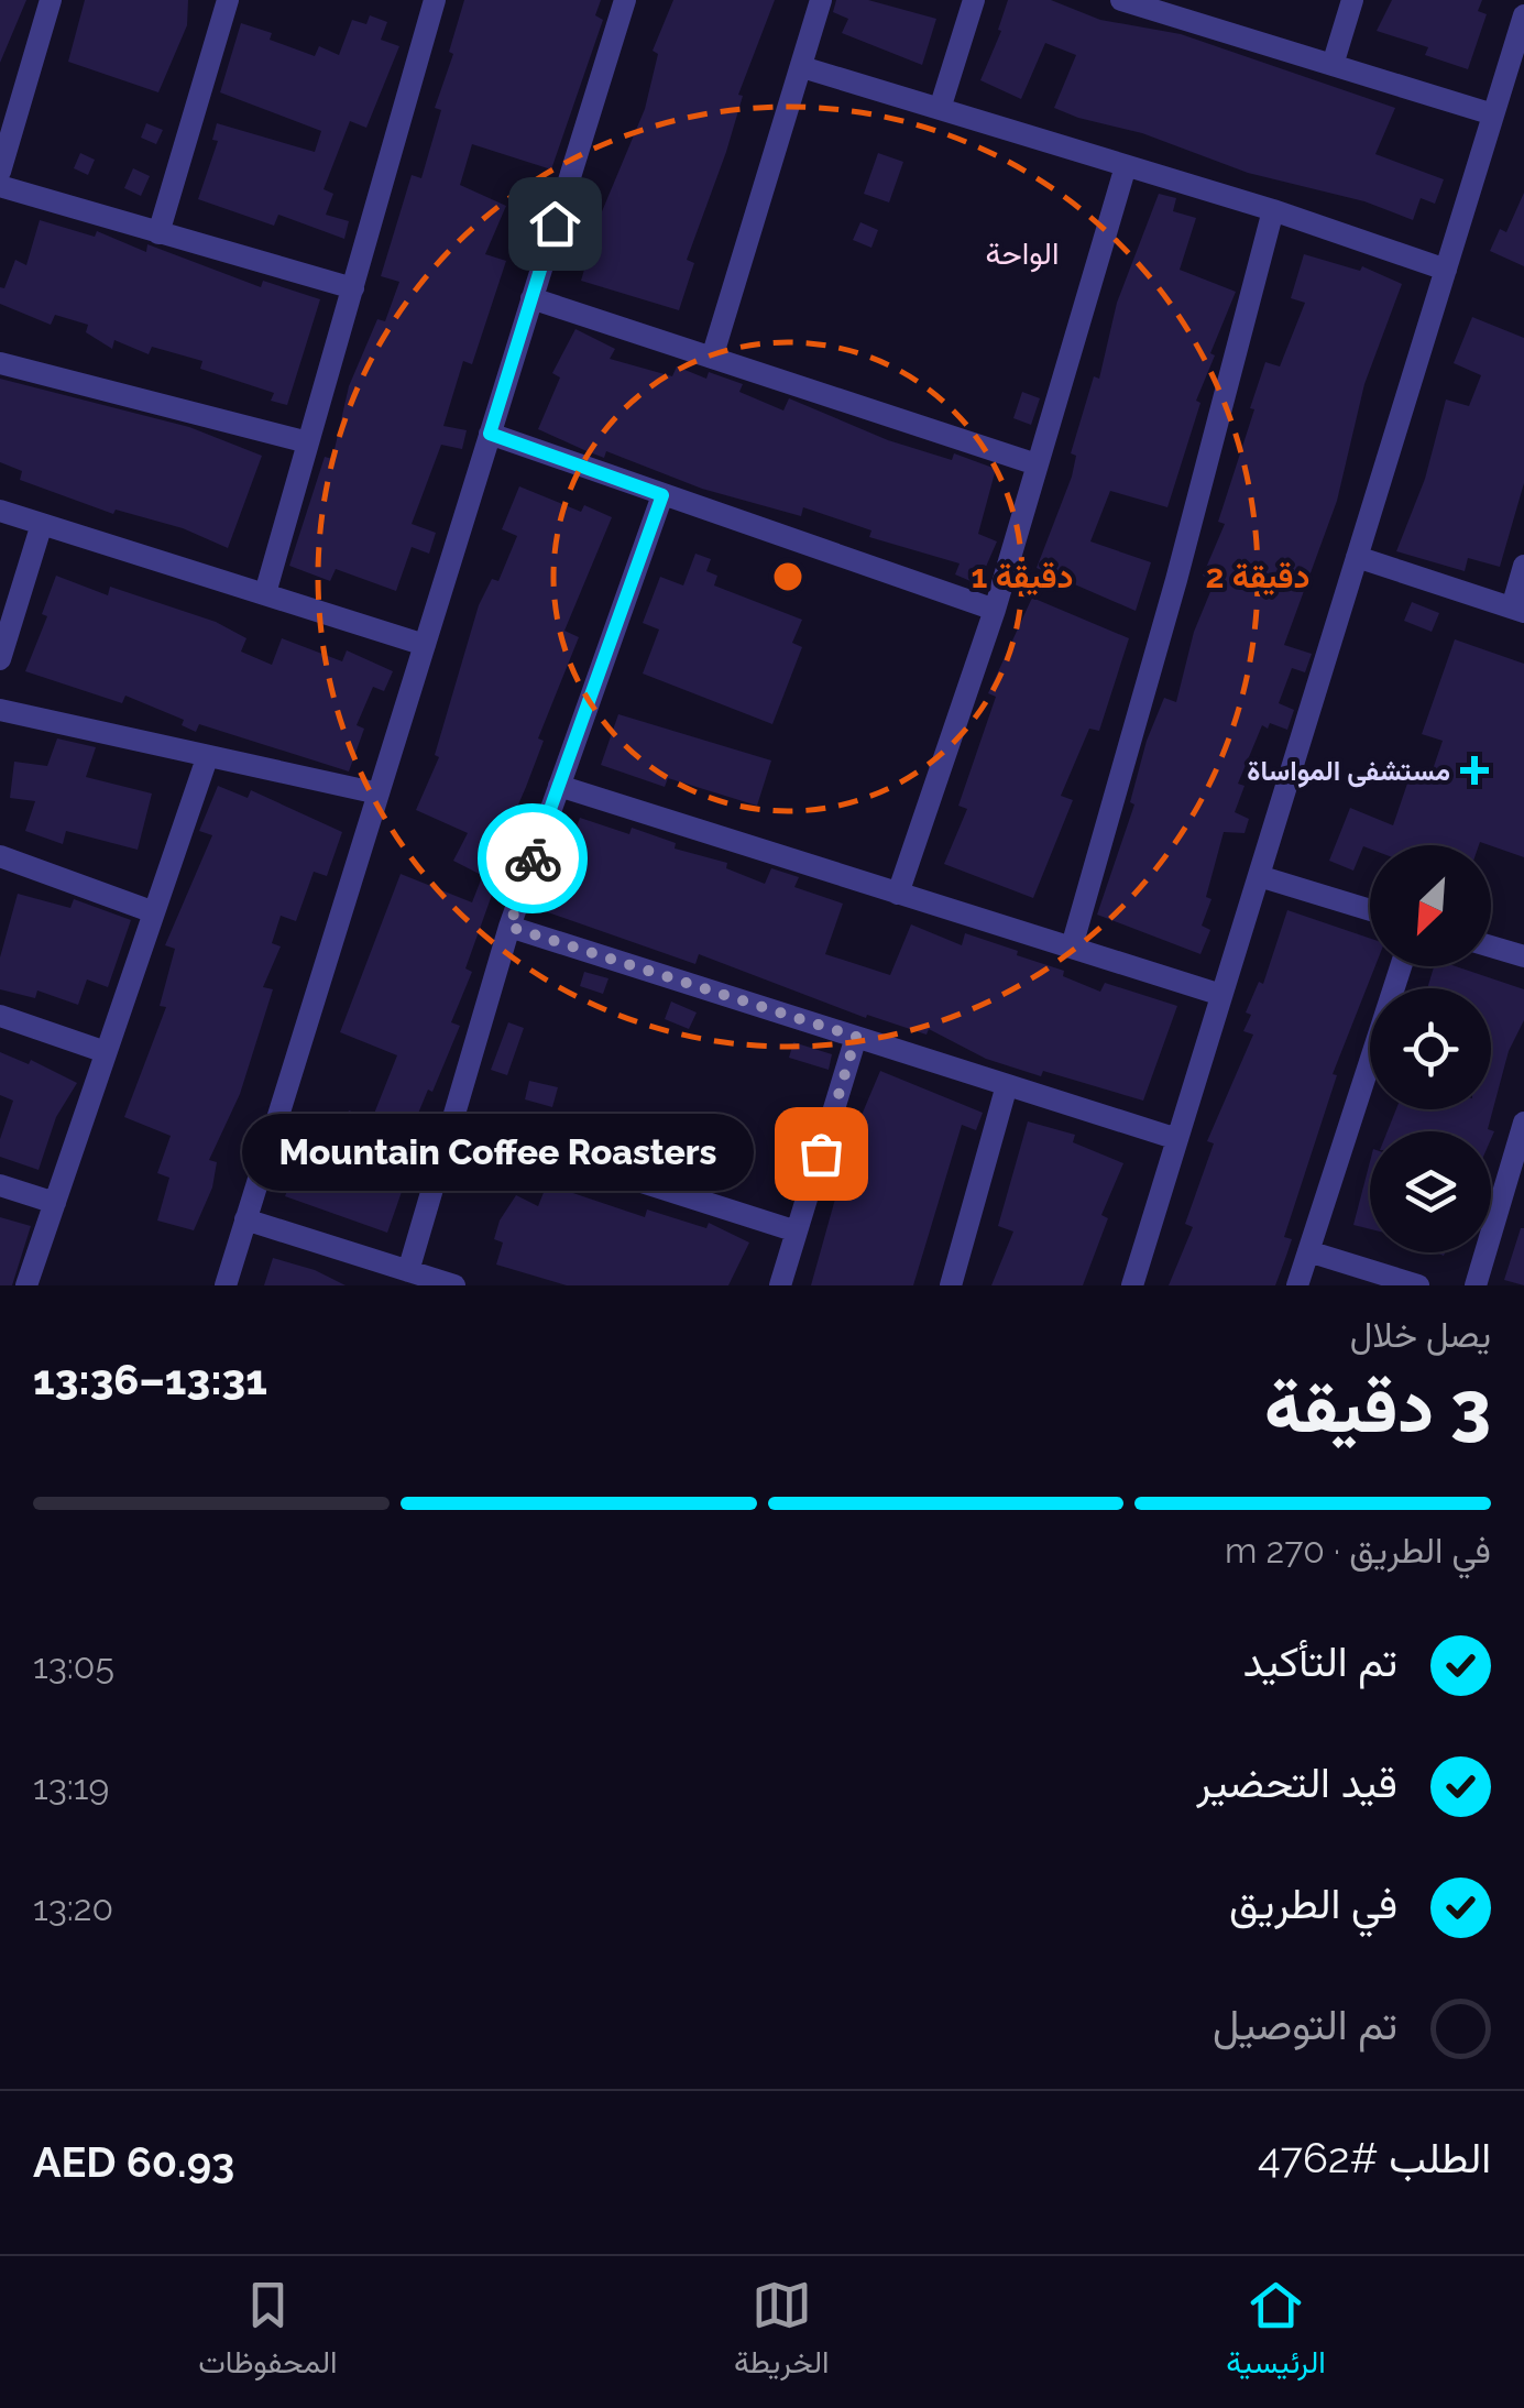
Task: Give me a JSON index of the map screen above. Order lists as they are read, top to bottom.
{
  "districts": ["الواحة"],
  "places": {
    "health": ["مستشفى المواساة"],
    "other": ["Mountain Coffee Roasters"]
  },
  "north": "bottom left",
  "page": {
    "bubble": "Mountain Coffee Roasters",
    "heading": ["3 دقيقة", "يصل خلال", "13:31–13:36"],
    "panel": ["الطلب #4762", "AED 60.93"],
    "bar": "في الطريق · 270 m",
    "list": [
      ["تم التأكيد", "13:05"],
      ["قيد التحضير", "13:19"],
      ["في الطريق", "13:20"],
      "تم التوصيل"
    ],
    "tabs": ["الرئيسية", "الخريطة", "المحفوظات"]
  },
  "rings": ["1 دقيقة", "2 دقيقة"]
}
